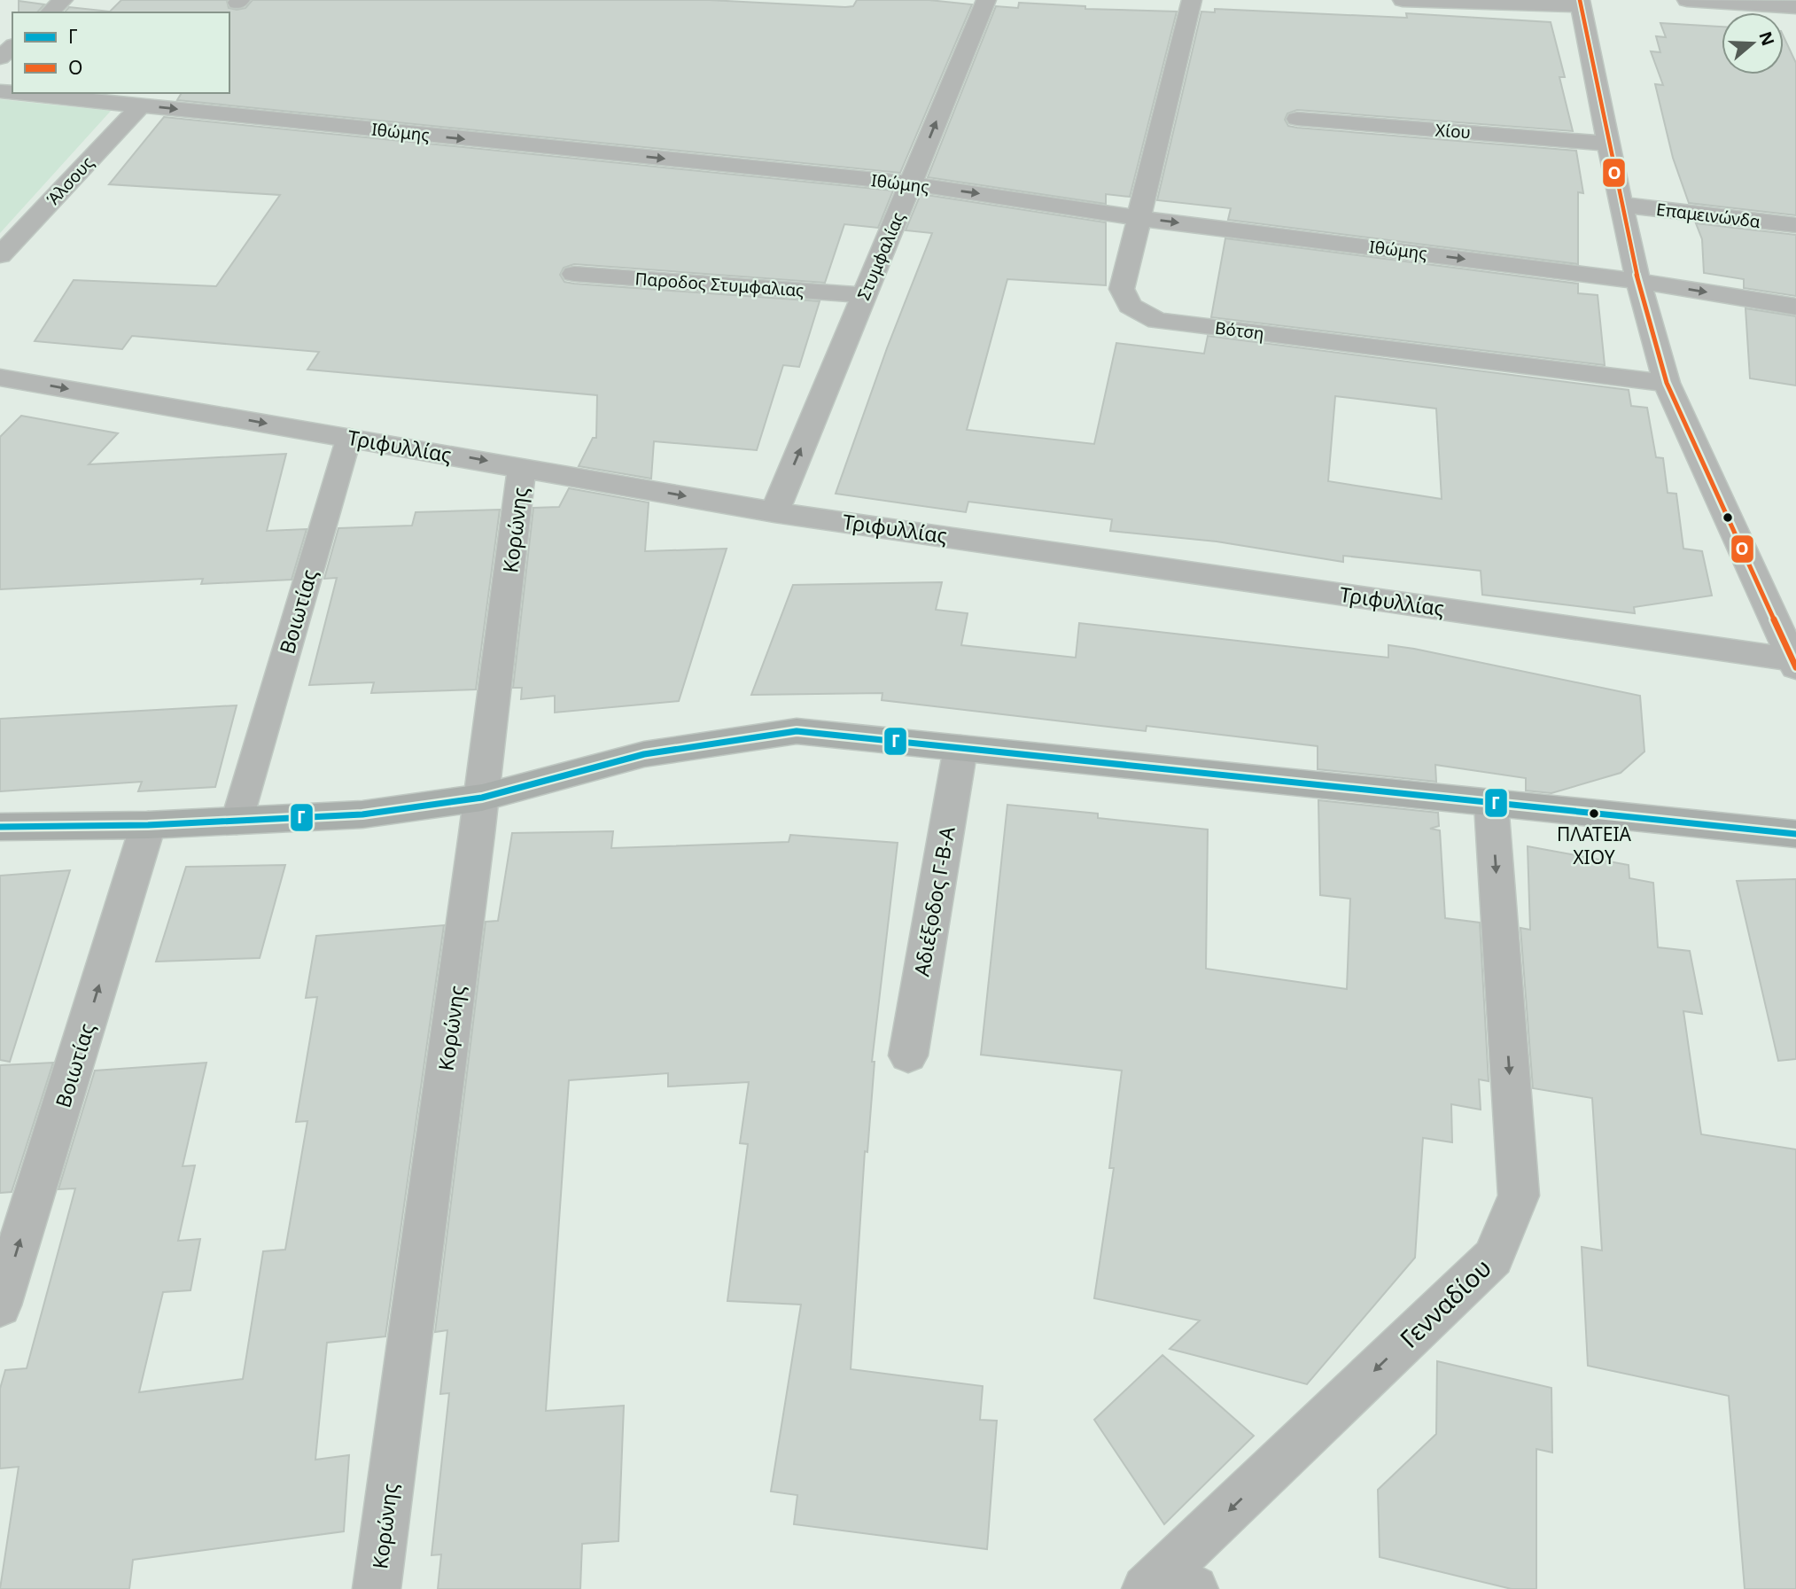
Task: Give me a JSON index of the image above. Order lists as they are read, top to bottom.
{
  "streets": {
    "street": [
      "Χίου",
      "Ιθώμης",
      "Άλσους",
      "Επαμεινώνδα",
      "Στυμφαλίας",
      "Παροδος Στυμφαλιας",
      "Βότση",
      "Τριφυλλίας",
      "Κορώνης",
      "Βοιωτίας",
      "Αδιέξοδος Γ-Β-Α",
      "Γενναδίου"
    ]
  },
  "crossings": [
    ["Ιθώμης", "Άλσους"],
    ["Ιθώμης", "Στυμφαλίας"],
    ["Ιθώμης", "Βότση"],
    ["Στυμφαλίας", "Παροδος Στυμφαλιας"],
    ["Στυμφαλίας", "Τριφυλλίας"],
    ["Τριφυλλίας", "Κορώνης"],
    ["Τριφυλλίας", "Βοιωτίας"]
  ],
  "one_way": [
    "Ιθώμης",
    "Στυμφαλίας",
    "Τριφυλλίας",
    "Βοιωτίας",
    "Γενναδίου"
  ],
  "places": ["ΠΛΑΤΕΙΑ ΧΙΟΥ"],
  "lines": ["transit line Ο", "transit line Γ"],
  "legend": ["Γ", "Ο"],
  "north": "right"
}
